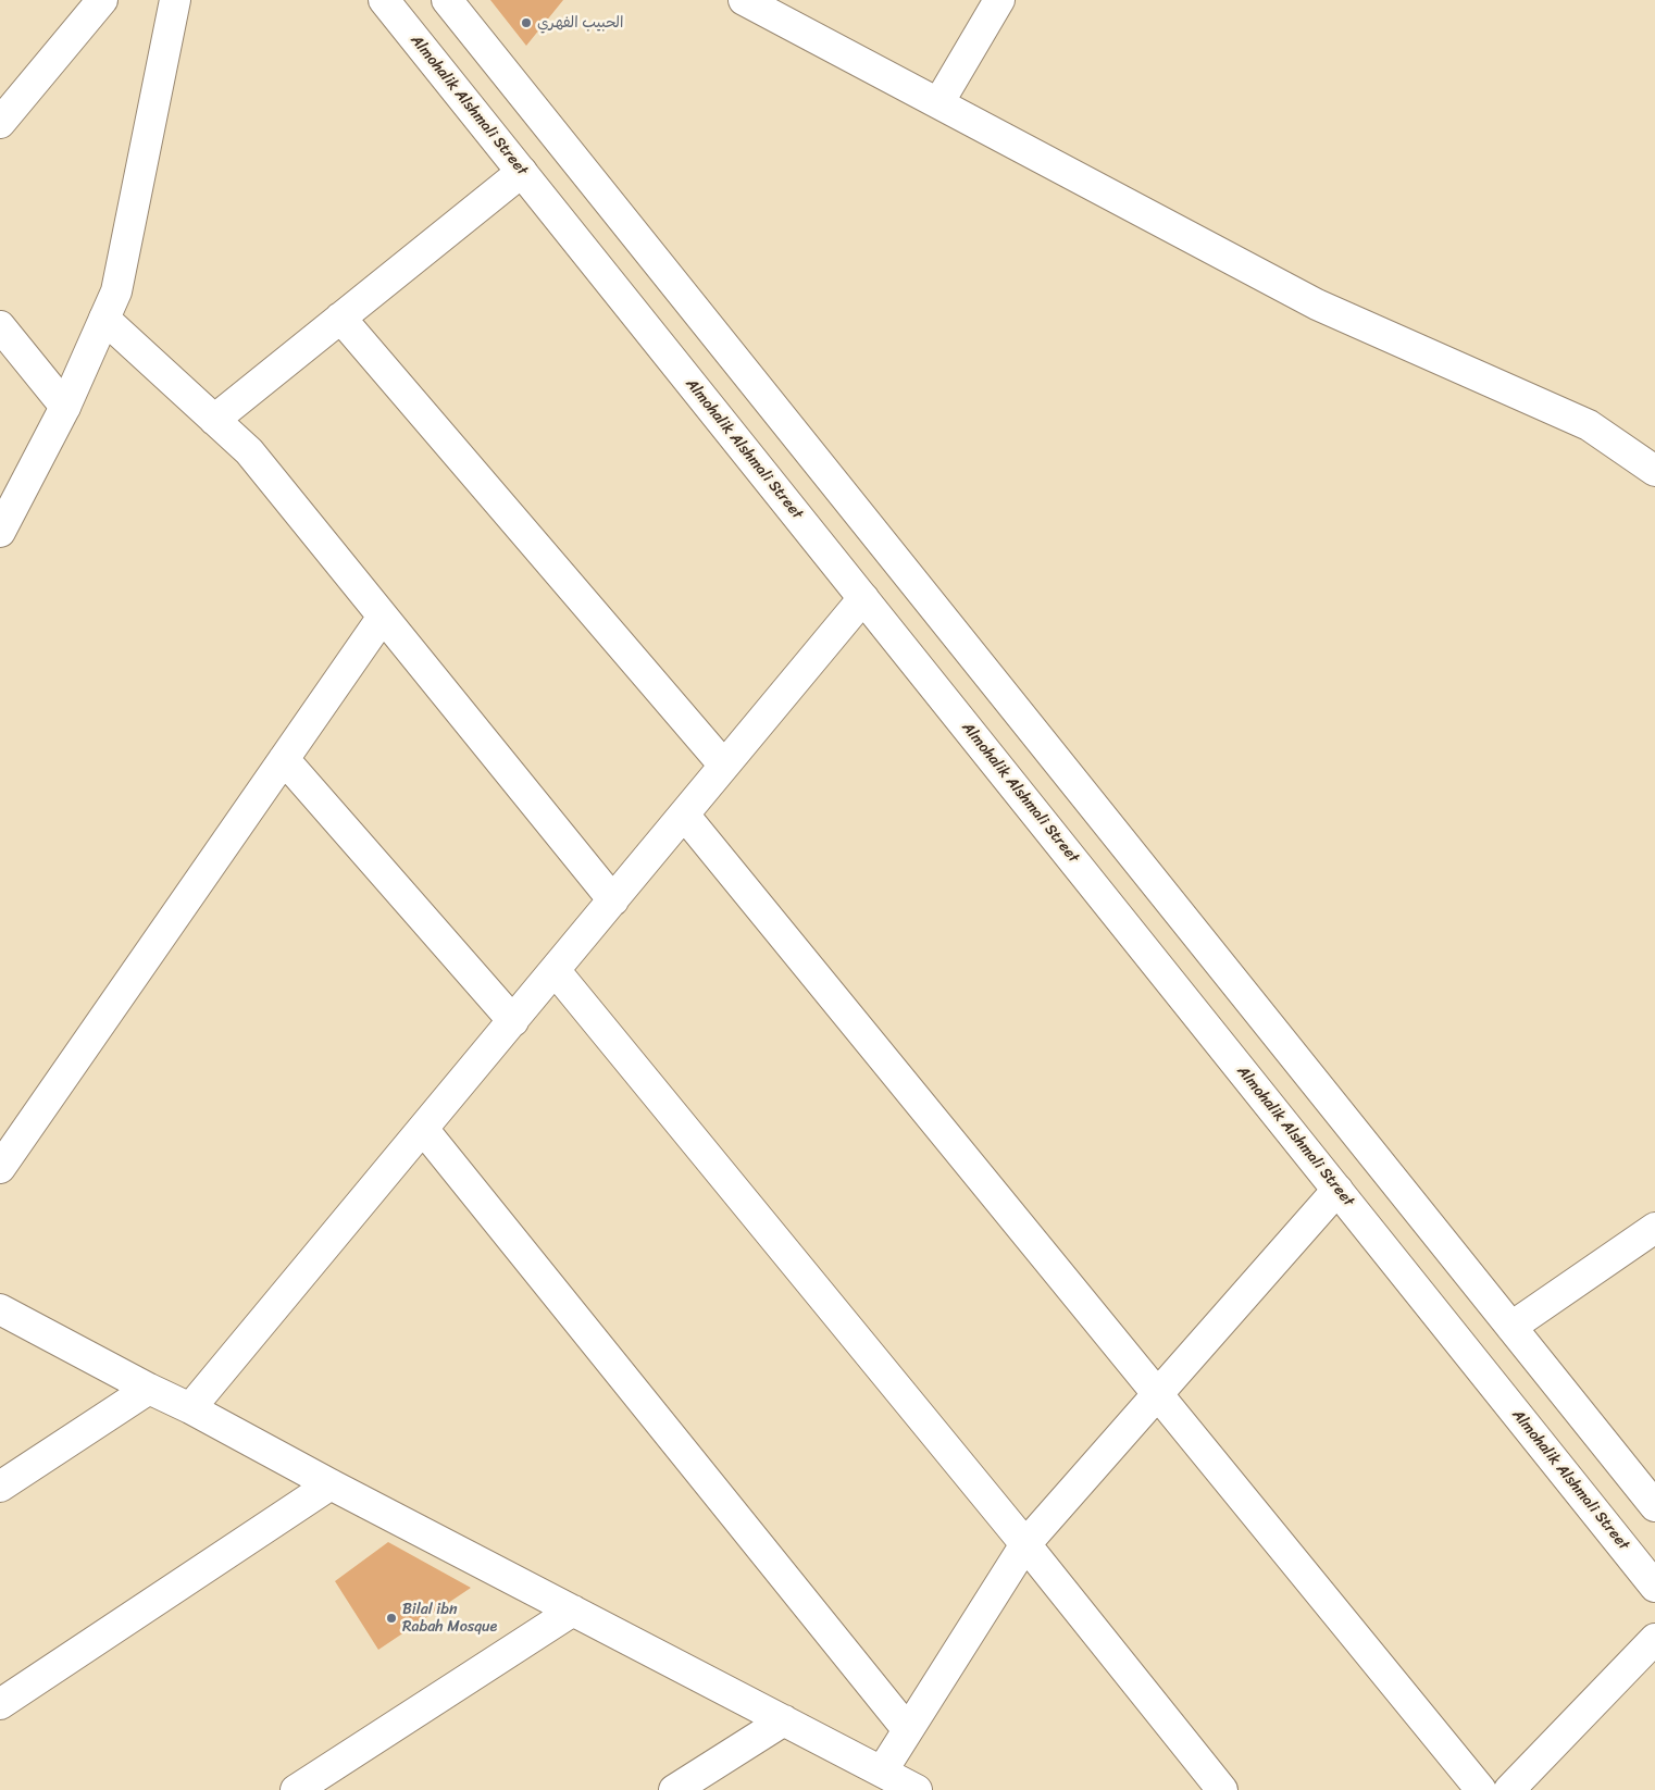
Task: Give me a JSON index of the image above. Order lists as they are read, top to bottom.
{
  "streets": {
    "main road": ["Almohalik Alshmali Street"]
  },
  "places": ["الحبيب الفهري", "Bilal ibn Rabah Mosque"]
}
